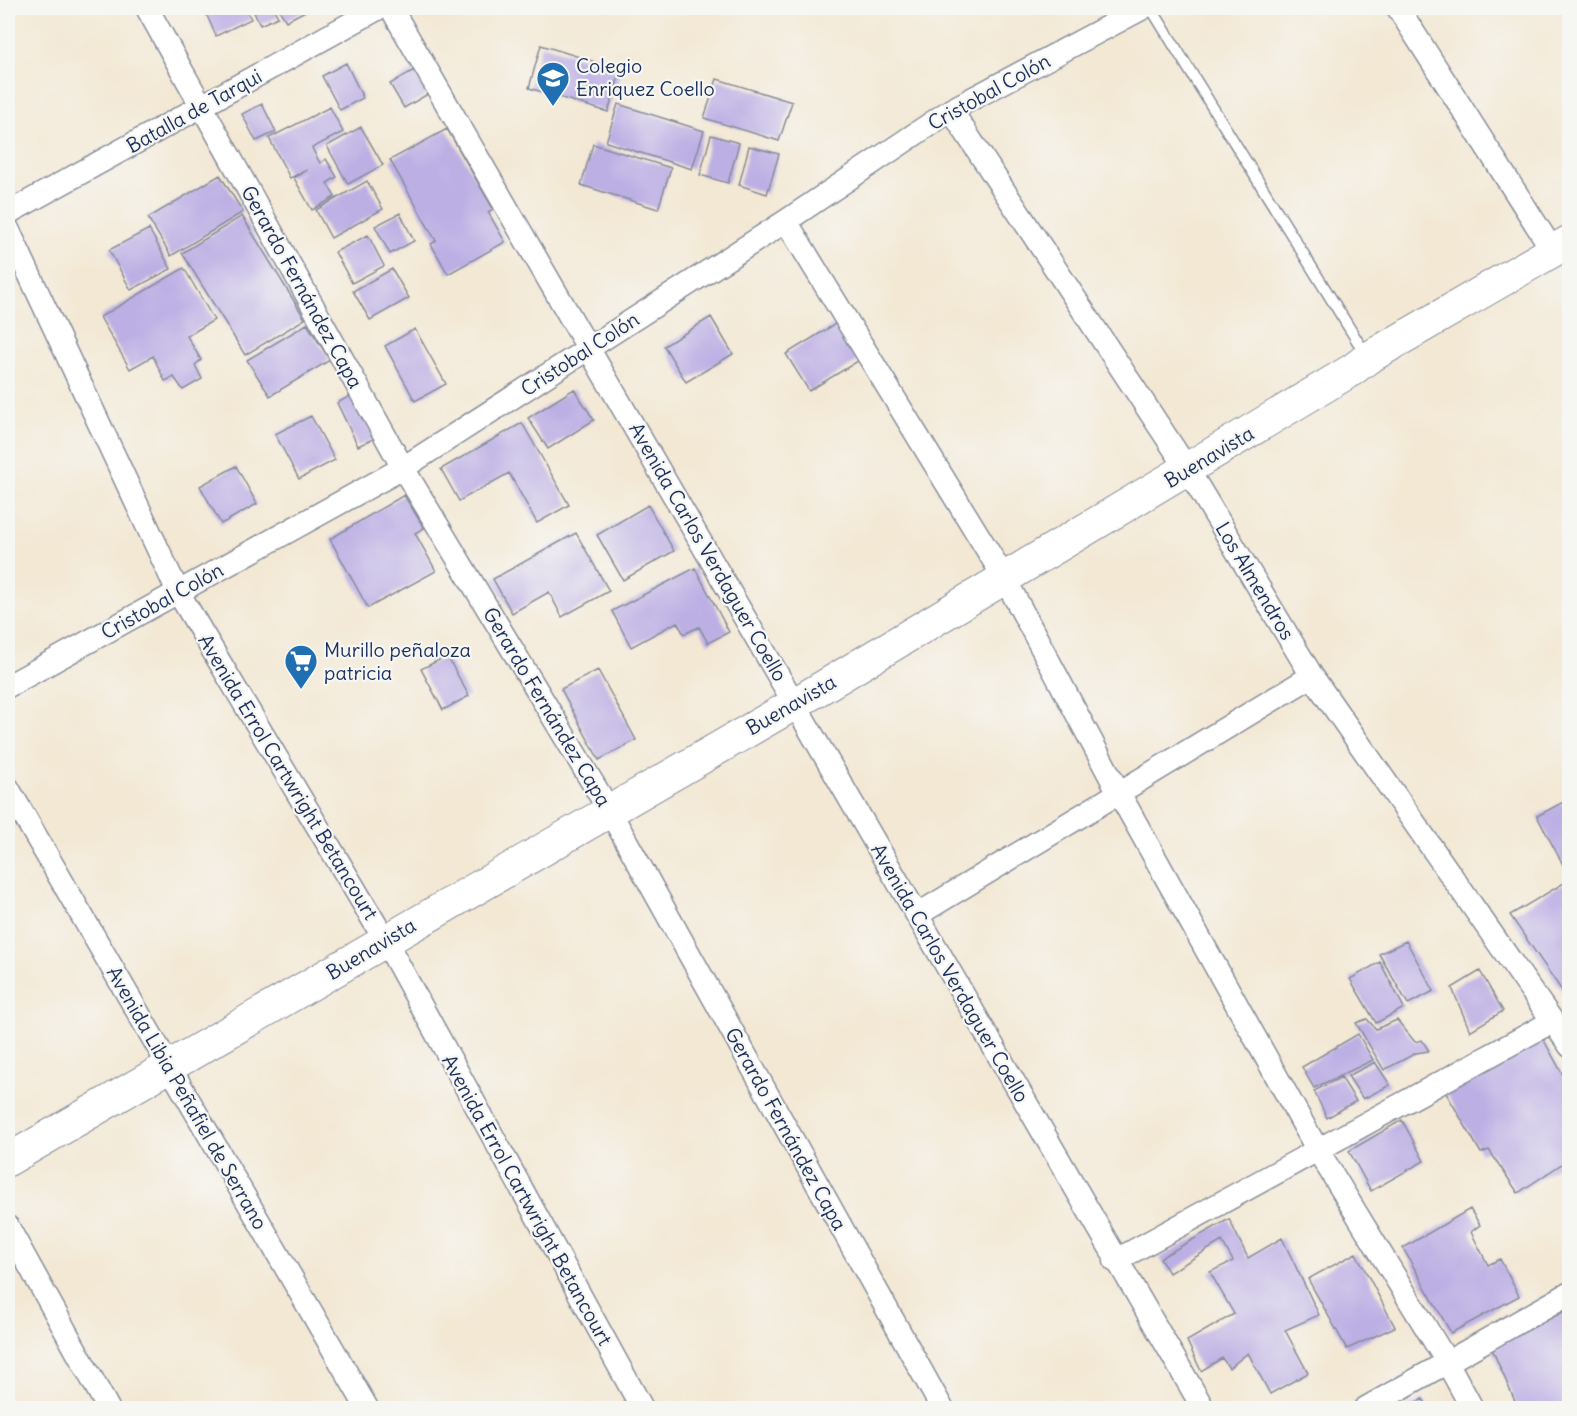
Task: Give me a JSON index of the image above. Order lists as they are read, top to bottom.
{
  "streets": {
    "street": [
      "Cristobal Colón",
      "Batalla de Tarqui",
      "Gerardo Fernández Capa",
      "Buenavista",
      "Avenida Carlos Verdaguer Coello",
      "Los Almendros",
      "Avenida Errol Cartwright Betancourt",
      "Avenida Libia Peñafiel de Serrano"
    ]
  },
  "crossings": [
    ["Cristobal Colón", "Gerardo Fernández Capa"],
    ["Cristobal Colón", "Avenida Carlos Verdaguer Coello"],
    ["Cristobal Colón", "Los Almendros"],
    ["Cristobal Colón", "Avenida Errol Cartwright Betancourt"],
    ["Batalla de Tarqui", "Gerardo Fernández Capa"],
    ["Gerardo Fernández Capa", "Buenavista"],
    ["Buenavista", "Avenida Carlos Verdaguer Coello"],
    ["Buenavista", "Los Almendros"],
    ["Buenavista", "Avenida Errol Cartwright Betancourt"],
    ["Buenavista", "Avenida Libia Peñafiel de Serrano"]
  ],
  "places": {
    "school or university": ["Colegio Enriquez Coello"],
    "supermarket": ["Murillo peñaloza patricia"]
  }
}
